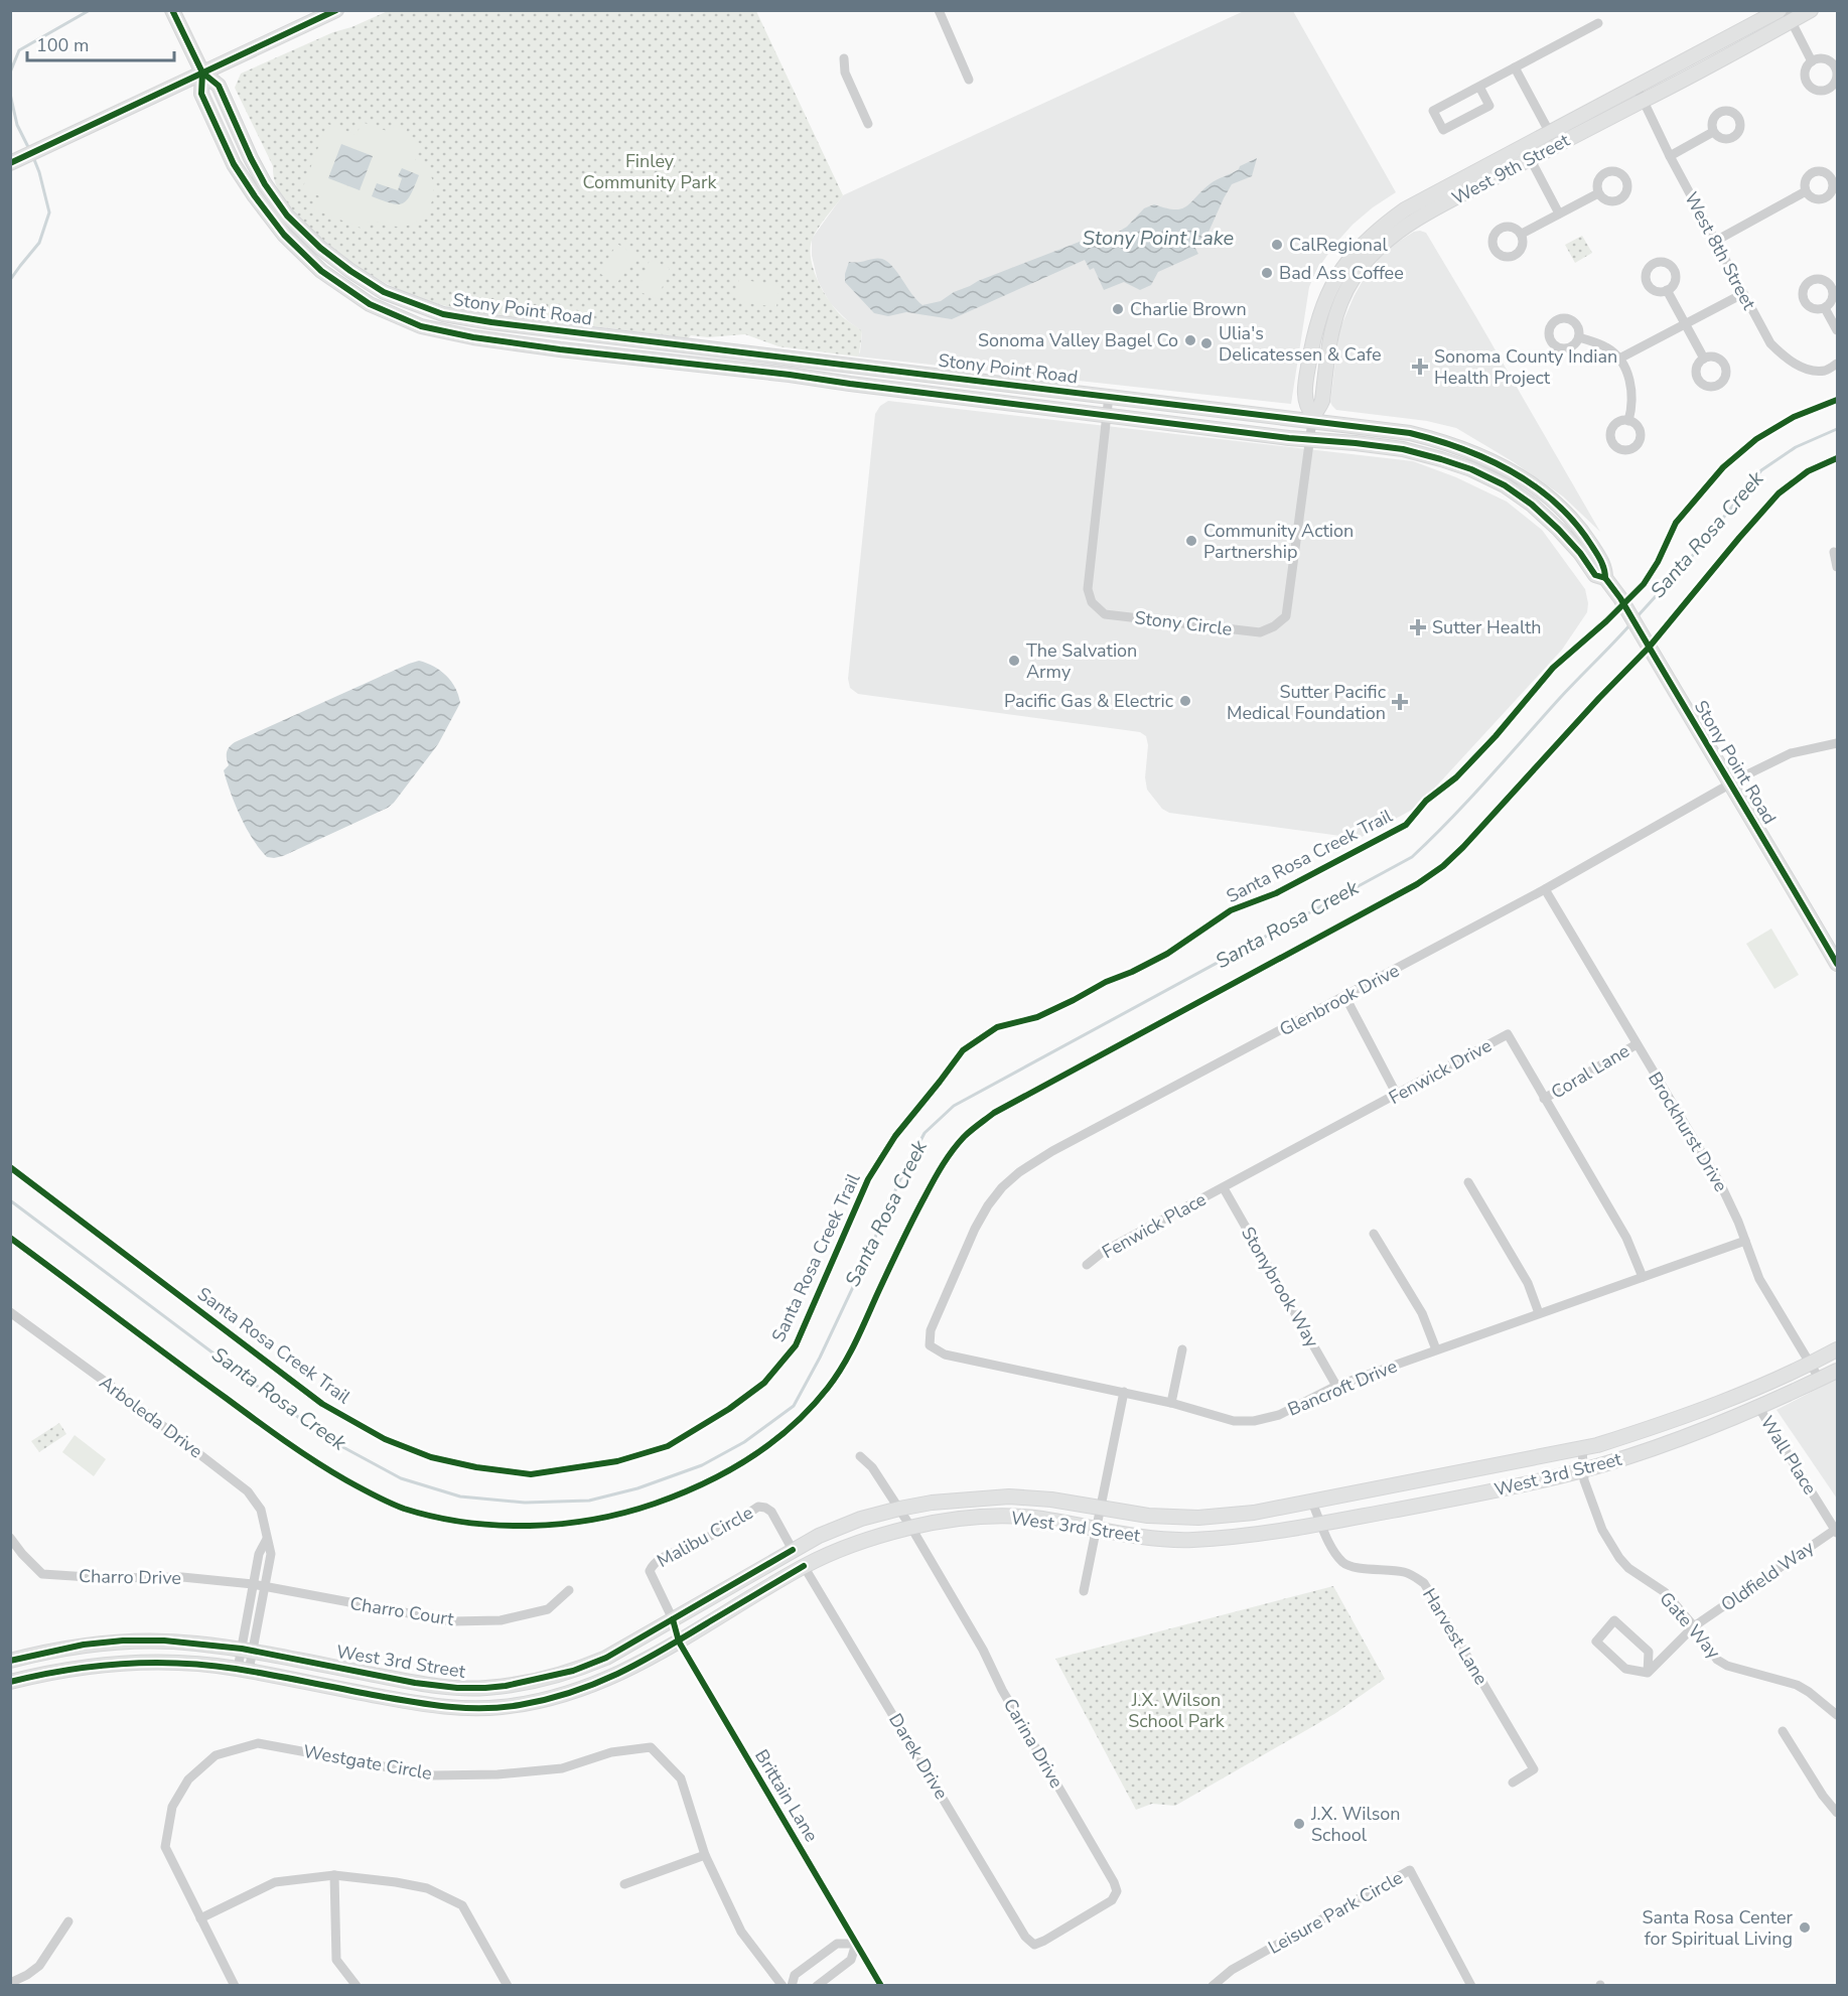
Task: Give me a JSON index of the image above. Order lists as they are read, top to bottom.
{
  "streets": {
    "main road": ["West 9th Street", "Stony Point Road", "West 3rd Street"],
    "street": [
      "West 8th Street",
      "Stony Circle",
      "Glenbrook Drive",
      "Fenwick Drive",
      "Coral Lane",
      "Brockhurst Drive",
      "Fenwick Place",
      "Stonybrook Way",
      "Bancroft Drive",
      "Arboleda Drive",
      "Wall Place",
      "Malibu Circle",
      "Oldfield Way",
      "Charro Drive",
      "Charro Court",
      "Gate Way",
      "Harvest Lane",
      "Carina Drive",
      "Darek Drive",
      "Westgate Circle",
      "Brittain Lane",
      "Leisure Park Circle"
    ],
    "cycle path": ["Santa Rosa Creek Trail"]
  },
  "crossings": [
    ["West 9th Street", "West 8th Street"],
    ["West 9th Street", "Stony Point Road"],
    ["West 9th Street", "Stony Circle"],
    ["Stony Point Road", "Stony Circle"],
    ["Stony Point Road", "Glenbrook Drive"],
    ["Glenbrook Drive", "Brockhurst Drive"],
    ["Glenbrook Drive", "Bancroft Drive"],
    ["Fenwick Drive", "Coral Lane"],
    ["Fenwick Drive", "Fenwick Place"],
    ["Fenwick Drive", "Stonybrook Way"],
    ["Fenwick Drive", "Bancroft Drive"],
    ["Coral Lane", "Brockhurst Drive"],
    ["Brockhurst Drive", "Bancroft Drive"],
    ["Brockhurst Drive", "West 3rd Street"],
    ["Fenwick Place", "Stonybrook Way"],
    ["Stonybrook Way", "Bancroft Drive"],
    ["Arboleda Drive", "West 3rd Street"],
    ["Arboleda Drive", "Charro Drive"],
    ["Arboleda Drive", "Charro Court"],
    ["Wall Place", "West 3rd Street"],
    ["Wall Place", "Oldfield Way"],
    ["West 3rd Street", "Malibu Circle"],
    ["West 3rd Street", "Gate Way"],
    ["West 3rd Street", "Harvest Lane"],
    ["West 3rd Street", "Carina Drive"],
    ["West 3rd Street", "Darek Drive"],
    ["West 3rd Street", "Brittain Lane"],
    ["Malibu Circle", "Brittain Lane"],
    ["Oldfield Way", "Gate Way"],
    ["Charro Drive", "Charro Court"],
    ["Carina Drive", "Darek Drive"]
  ],
  "water": ["Stony Point Lake", "Santa Rosa Creek"],
  "parks": ["Finley Community Park", "J.X. Wilson School Park"],
  "places": {
    "other": [
      "CalRegional",
      "Bad Ass Coffee",
      "Charlie Brown",
      "Sonoma Valley Bagel Co",
      "Ulia's Delicatessen & Cafe",
      "Community Action Partnership",
      "The Salvation Army",
      "Pacific Gas & Electric",
      "J.X. Wilson School",
      "Santa Rosa Center for Spiritual Living"
    ],
    "health": ["Sonoma County Indian Health Project", "Sutter Health", "Sutter Pacific Medical Foundation"]
  },
  "scale_bar": "100 m"
}
